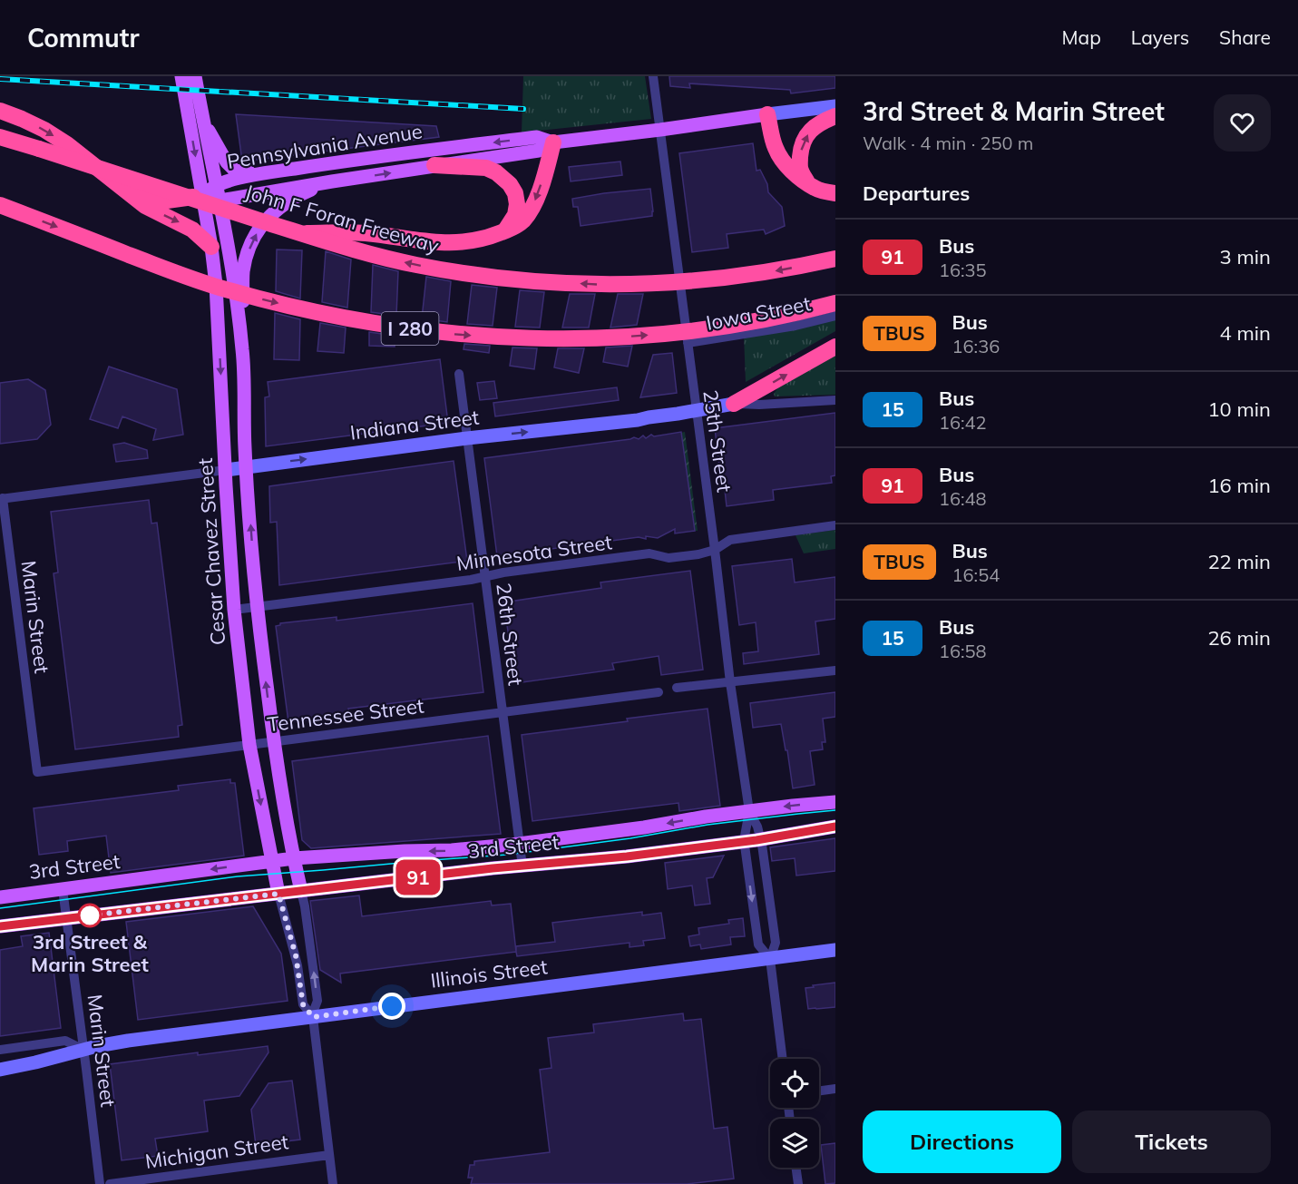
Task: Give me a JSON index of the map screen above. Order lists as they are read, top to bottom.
{
  "streets": {
    "highway": ["John F Foran Freeway", "I 280"],
    "main road": ["Pennsylvania Avenue", "Cesar Chavez Street", "3rd Street"],
    "street": [
      "Iowa Street",
      "Indiana Street",
      "25th Street",
      "Minnesota Street",
      "Marin Street",
      "26th Street",
      "Tennessee Street",
      "Illinois Street",
      "Michigan Street"
    ]
  },
  "crossings": [
    ["Pennsylvania Avenue", "25th Street"],
    ["Pennsylvania Avenue", "Cesar Chavez Street"],
    ["Iowa Street", "25th Street"],
    ["Indiana Street", "25th Street"],
    ["Indiana Street", "Cesar Chavez Street"],
    ["Indiana Street", "Marin Street"],
    ["Indiana Street", "26th Street"],
    ["25th Street", "Minnesota Street"],
    ["25th Street", "3rd Street"],
    ["25th Street", "Illinois Street"],
    ["Cesar Chavez Street", "Minnesota Street"],
    ["Cesar Chavez Street", "Tennessee Street"],
    ["Cesar Chavez Street", "3rd Street"],
    ["Cesar Chavez Street", "Illinois Street"],
    ["Cesar Chavez Street", "Michigan Street"],
    ["Minnesota Street", "26th Street"],
    ["Marin Street", "Tennessee Street"],
    ["Marin Street", "3rd Street"],
    ["Marin Street", "Illinois Street"],
    ["26th Street", "Tennessee Street"],
    ["26th Street", "3rd Street"]
  ],
  "one_way": ["Indiana Street"],
  "places": ["3rd Street & Marin Street"],
  "lines": ["bus line 91"],
  "page": {
    "header": "Commutr",
    "nav": ["Map", "Layers", "Share"],
    "on_map": "91",
    "heading": [
      ["3rd Street & Marin Street", "Walk · 4 min · 250 m"],
      "Departures"
    ],
    "list": [
      {
        "mark": "91",
        "name": "Bus",
        "note": "16:35",
        "value": "3 min"
      },
      {
        "mark": "TBUS",
        "name": "Bus",
        "note": "16:36",
        "value": "4 min"
      },
      {
        "mark": "15",
        "name": "Bus",
        "note": "16:42",
        "value": "10 min"
      },
      {
        "mark": "91",
        "name": "Bus",
        "note": "16:48",
        "value": "16 min"
      },
      {
        "mark": "TBUS",
        "name": "Bus",
        "note": "16:54",
        "value": "22 min"
      },
      {
        "mark": "15",
        "name": "Bus",
        "note": "16:58",
        "value": "26 min"
      }
    ],
    "buttons": ["Directions", "Tickets"]
  }
}
